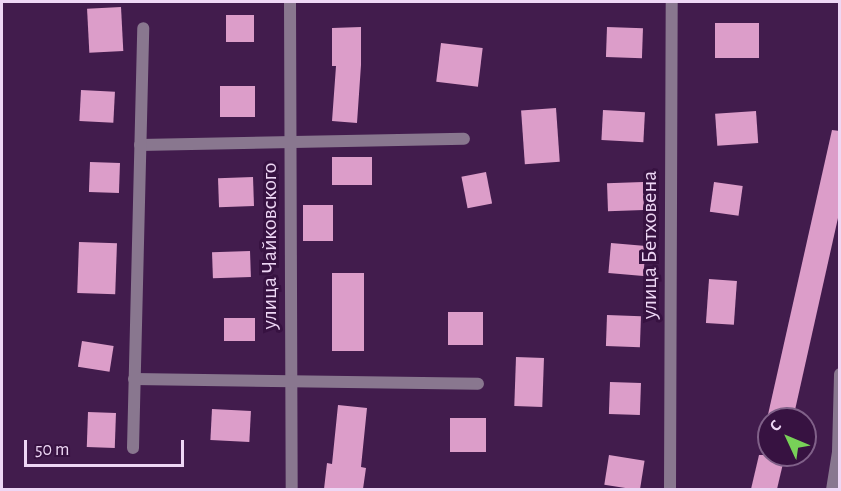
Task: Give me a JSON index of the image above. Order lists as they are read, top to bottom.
{
  "streets": {
    "street": ["улица Бетховена", "улица Чайковского"]
  },
  "scale_bar": "50 m",
  "north": "top left"
}
